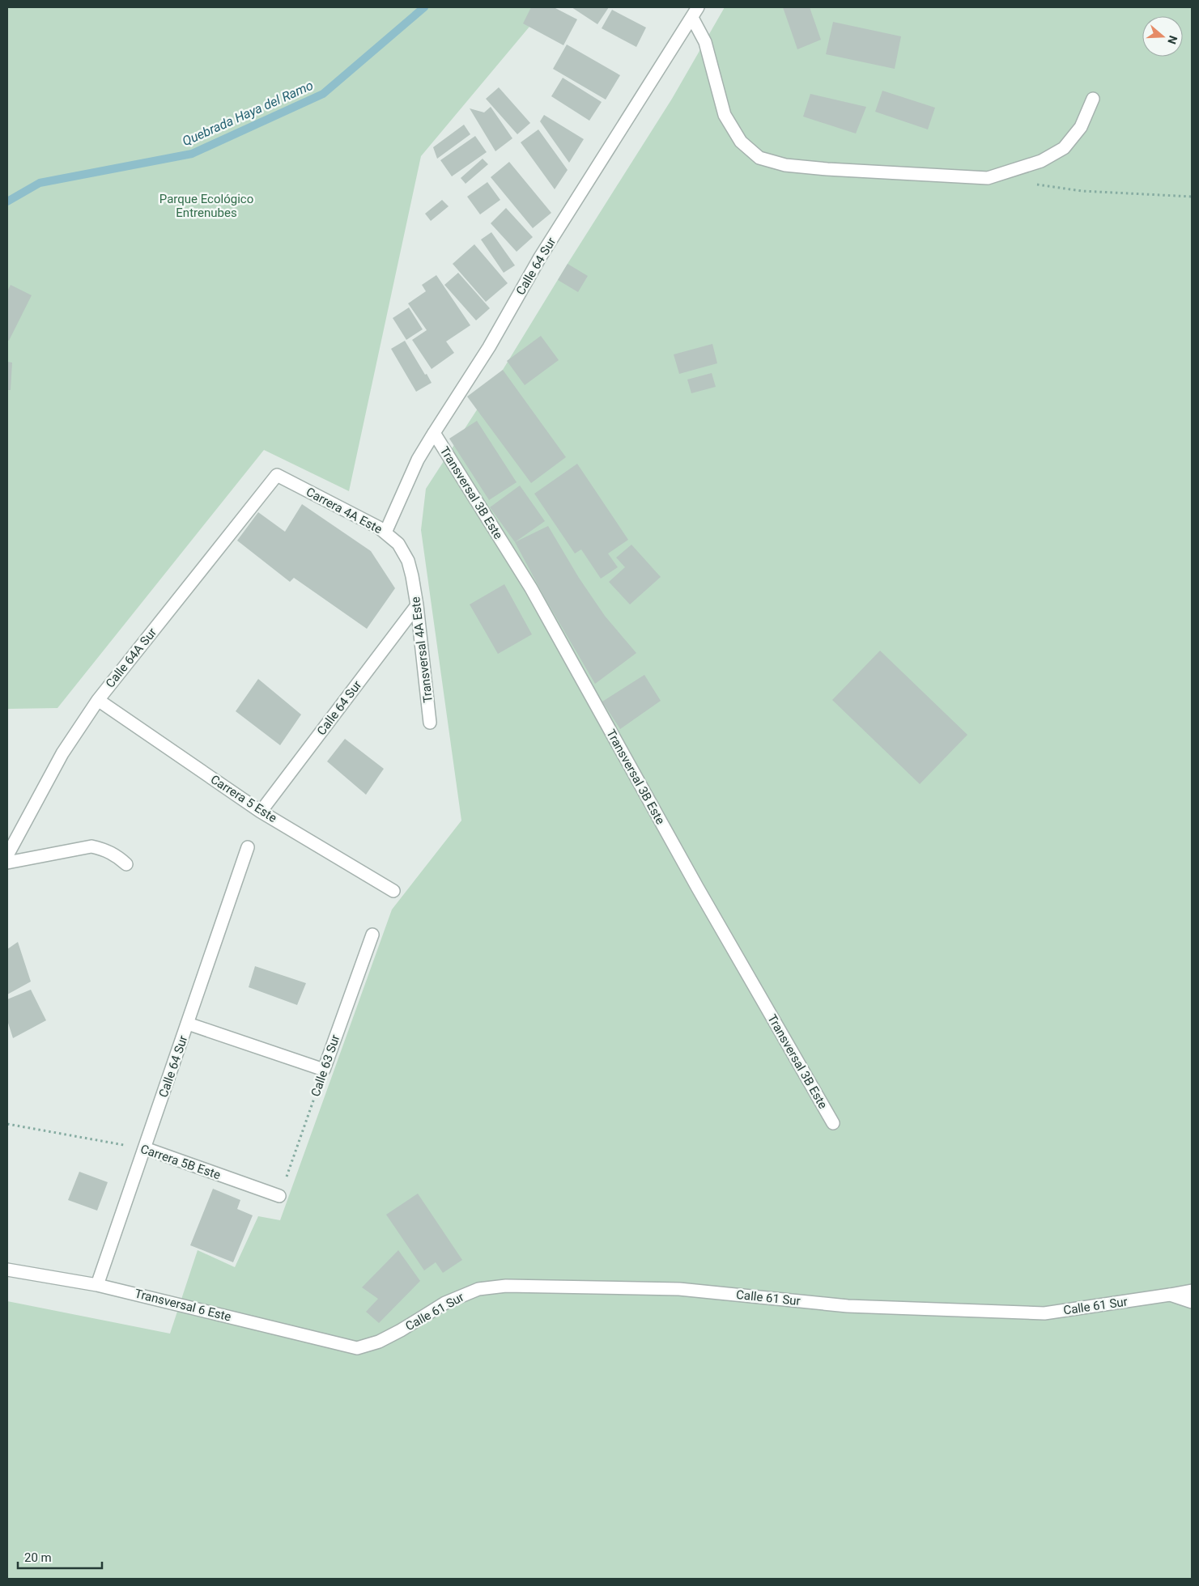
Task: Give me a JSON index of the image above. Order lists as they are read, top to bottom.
{
  "streets": {
    "street": [
      "Calle 64 Sur",
      "Transversal 3B Este",
      "Carrera 4A Este",
      "Transversal 4A Este",
      "Calle 64A Sur",
      "Carrera 5 Este",
      "Calle 63 Sur",
      "Carrera 5B Este",
      "Calle 61 Sur",
      "Transversal 6 Este"
    ]
  },
  "crossings": [
    ["Calle 64 Sur", "Transversal 3B Este"],
    ["Calle 64 Sur", "Carrera 4A Este"],
    ["Calle 64 Sur", "Transversal 4A Este"],
    ["Calle 64 Sur", "Carrera 5 Este"],
    ["Calle 64 Sur", "Carrera 5B Este"],
    ["Calle 64 Sur", "Transversal 6 Este"],
    ["Carrera 4A Este", "Transversal 4A Este"],
    ["Carrera 4A Este", "Calle 64A Sur"],
    ["Calle 64A Sur", "Carrera 5 Este"],
    ["Calle 63 Sur", "Carrera 5B Este"],
    ["Calle 61 Sur", "Transversal 6 Este"]
  ],
  "water": ["Quebrada Haya del Ramo"],
  "parks": ["Parque Ecológico Entrenubes"],
  "scale_bar": "20 m",
  "north": "right"
}
